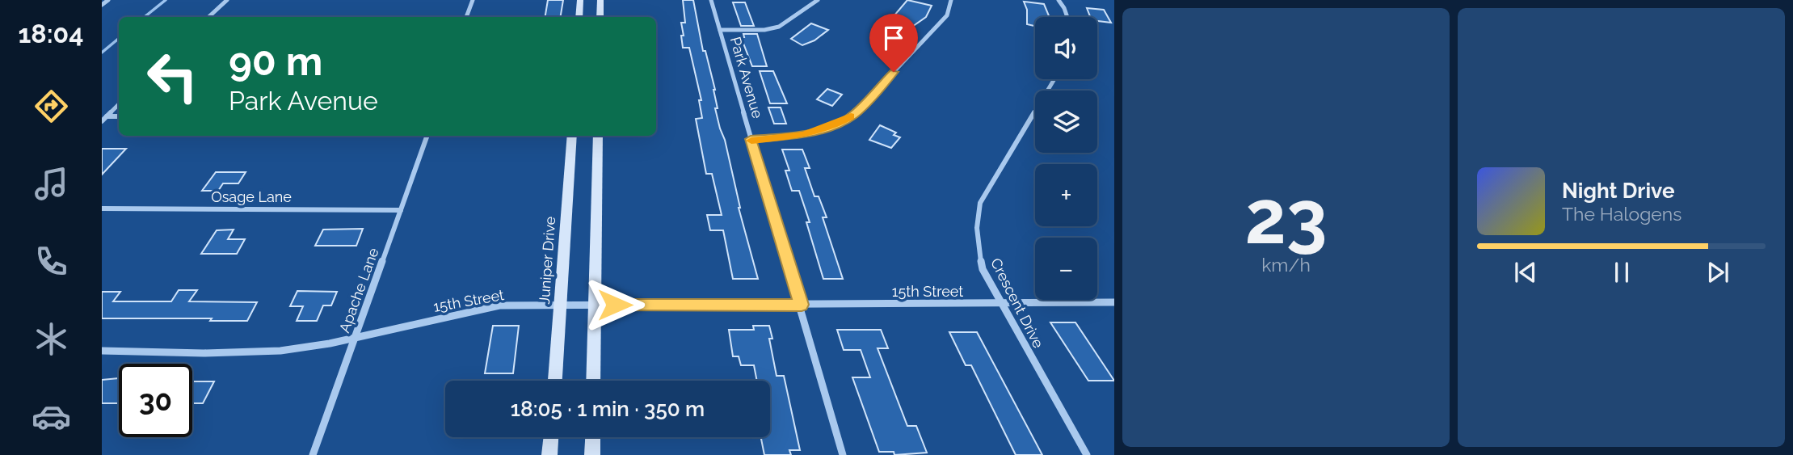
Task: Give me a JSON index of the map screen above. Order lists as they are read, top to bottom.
{
  "streets": {
    "street": [
      "Park Avenue",
      "Osage Lane",
      "Juniper Drive",
      "Apache Lane",
      "15th Street",
      "Crescent Drive"
    ]
  },
  "crossings": [
    ["Park Avenue", "15th Street"],
    ["Osage Lane", "Apache Lane"],
    ["Juniper Drive", "15th Street"],
    ["Apache Lane", "15th Street"],
    ["15th Street", "Crescent Drive"]
  ],
  "page": {
    "tabs": "18:04",
    "tile": ["23", "km/h"],
    "map_buttons": ["+", "−"],
    "turn": ["90 m", "Park Avenue"],
    "song": ["Night Drive", "The Halogens"],
    "limit": "30",
    "trip": "18:05 · 1 min · 350 m"
  }
}
